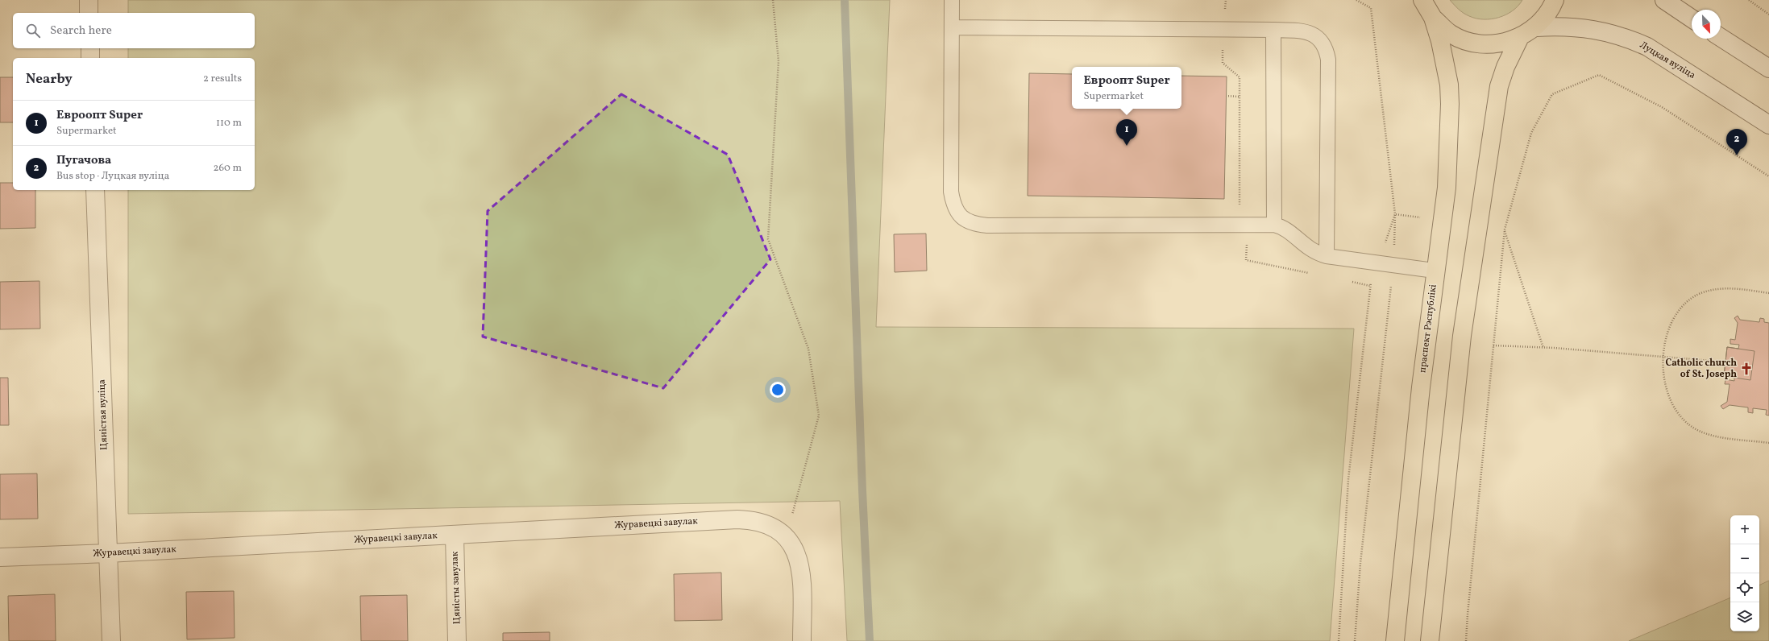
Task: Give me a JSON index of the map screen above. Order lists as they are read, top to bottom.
{
  "streets": {
    "main road": ["праспект Рэспублікі"],
    "street": [
      "Луцкая вуліца",
      "Цяністая вуліца",
      "Журавецкі завулак",
      "Цяністы завулак"
    ]
  },
  "crossings": [
    ["Луцкая вуліца", "праспект Рэспублікі"],
    ["Цяністая вуліца", "Журавецкі завулак"],
    ["Журавецкі завулак", "Цяністы завулак"]
  ],
  "places": {
    "church": ["Catholic church of St. Joseph"]
  },
  "north": "bottom right",
  "page": {
    "search": "Search here",
    "heading": ["Nearby", "2 results"],
    "popup": ["Евроопт Super", "Supermarket"],
    "list": [
      {
        "mark": "1",
        "name": "Евроопт Super",
        "note": "Supermarket",
        "value": "110 m"
      },
      {
        "mark": "2",
        "name": "Пугачова",
        "note": "Bus stop · Луцкая вуліца",
        "value": "260 m"
      }
    ],
    "pins": ["1", "2"],
    "map_buttons": ["+", "−"]
  }
}
